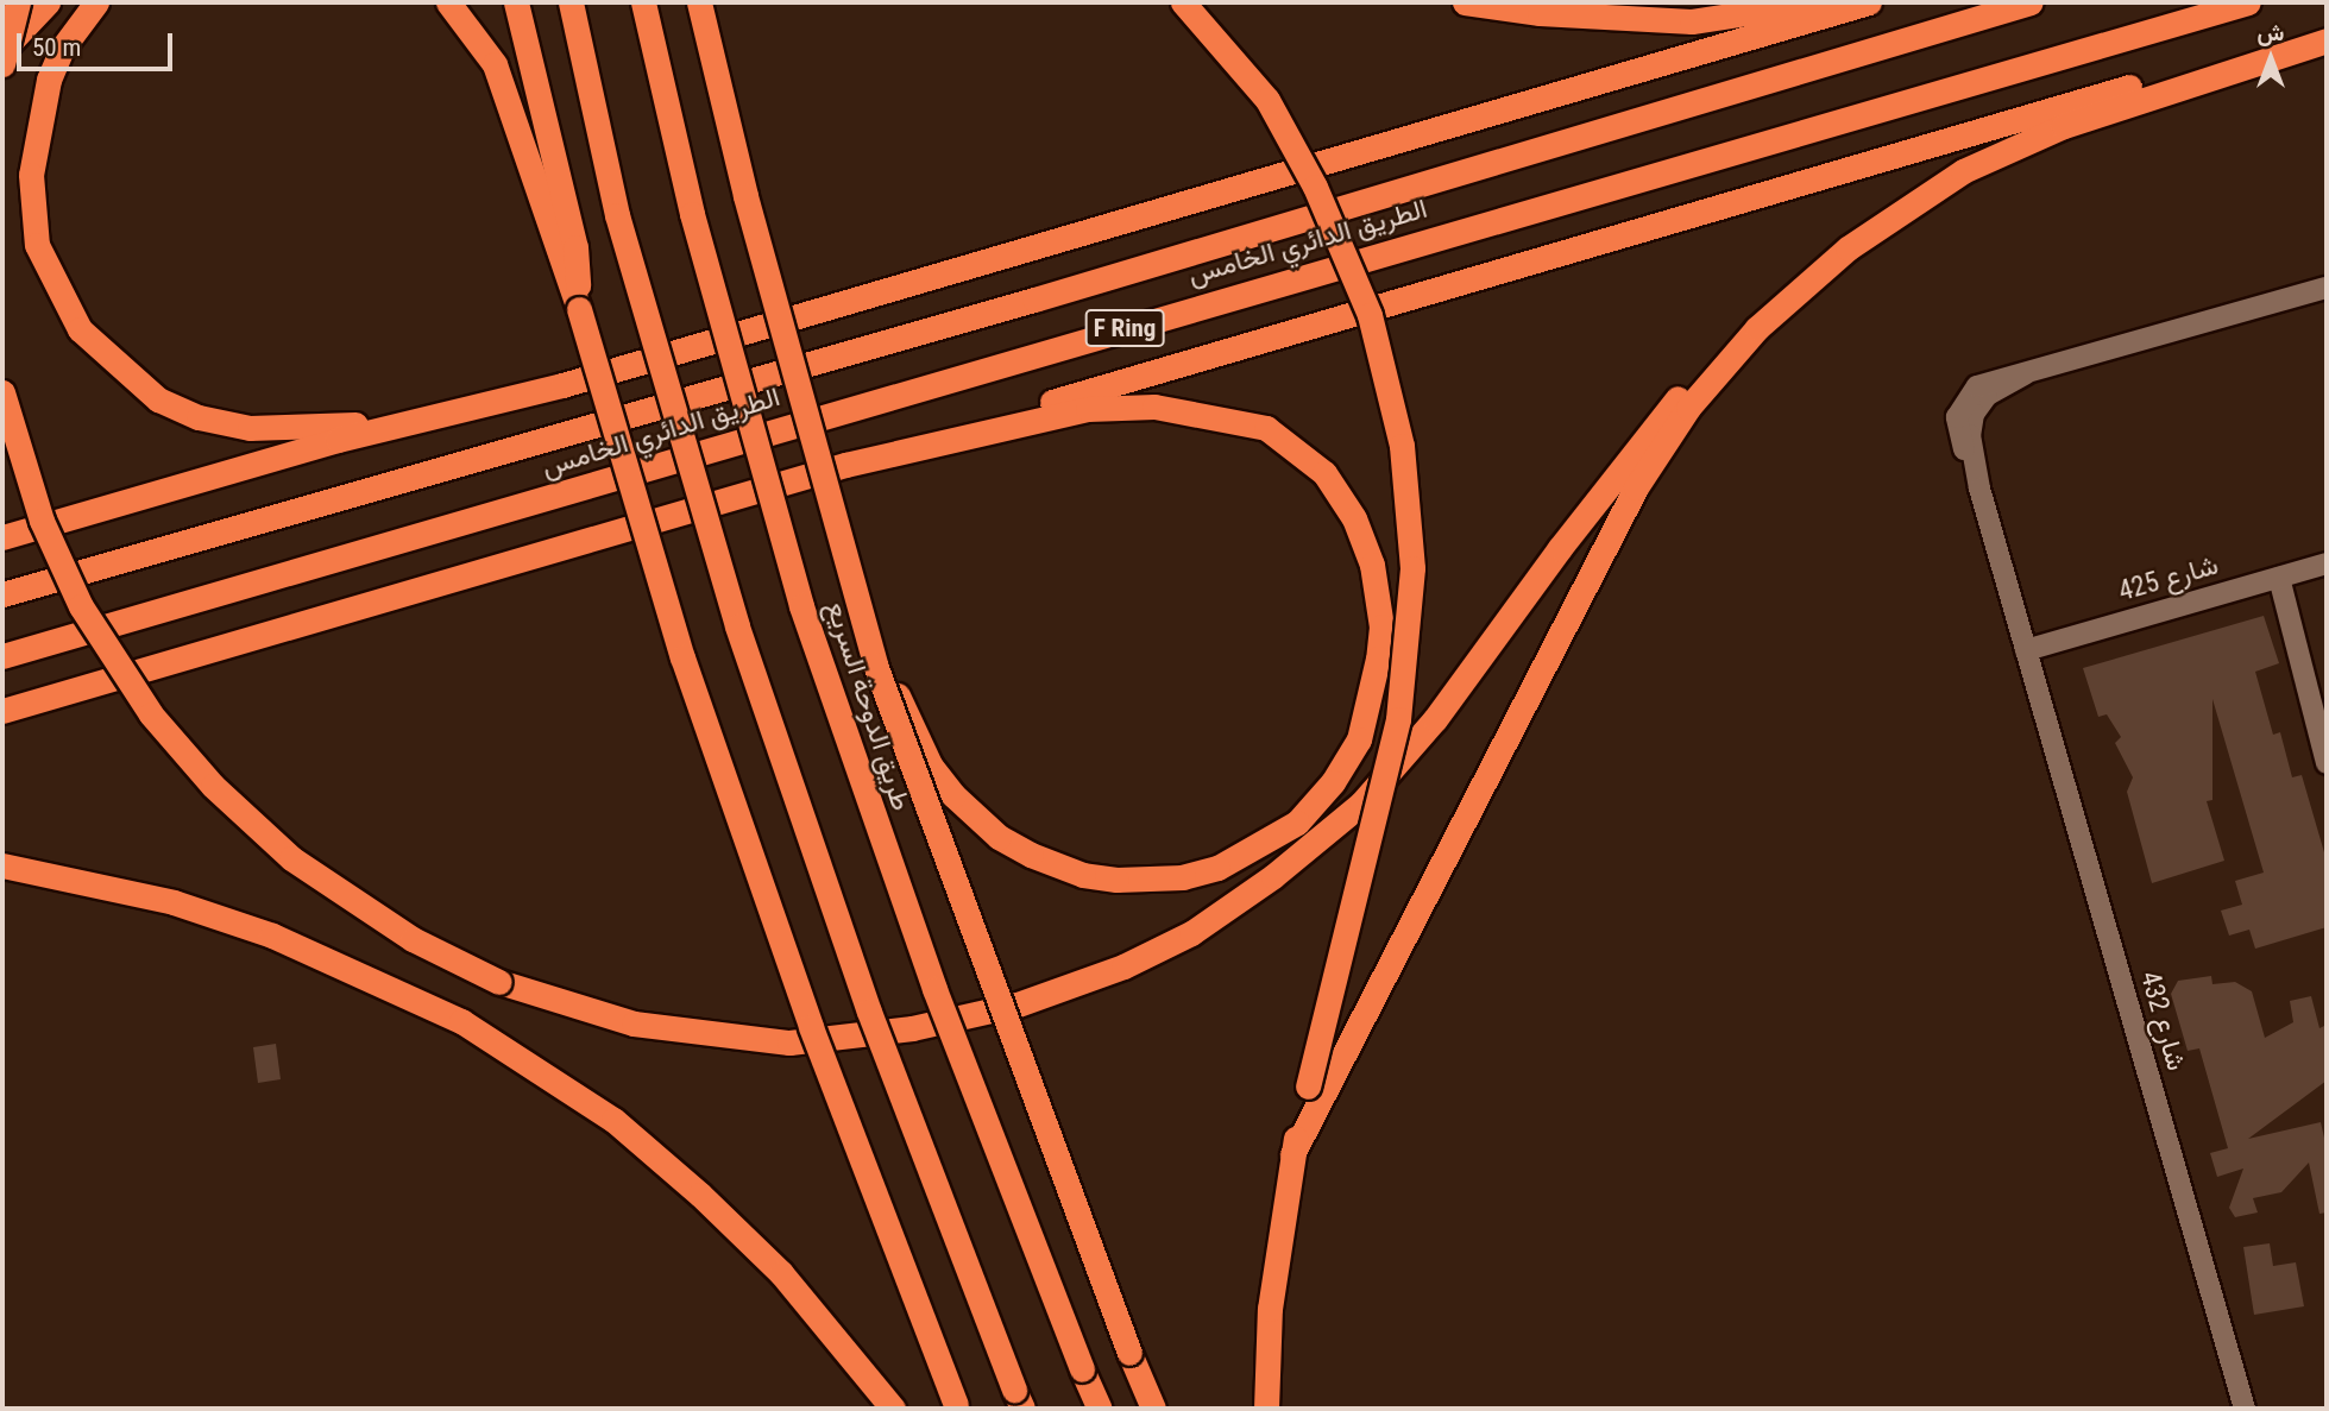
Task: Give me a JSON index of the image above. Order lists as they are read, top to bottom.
{
  "streets": {
    "highway": ["الطريق الدائري الخامس", "F Ring", "طريق الدوحة السريع"],
    "street": ["شارع 425", "شارع 432"]
  },
  "crossings": [
    ["شارع 425", "شارع 432"]
  ],
  "scale_bar": "50 m",
  "north": "top"
}
